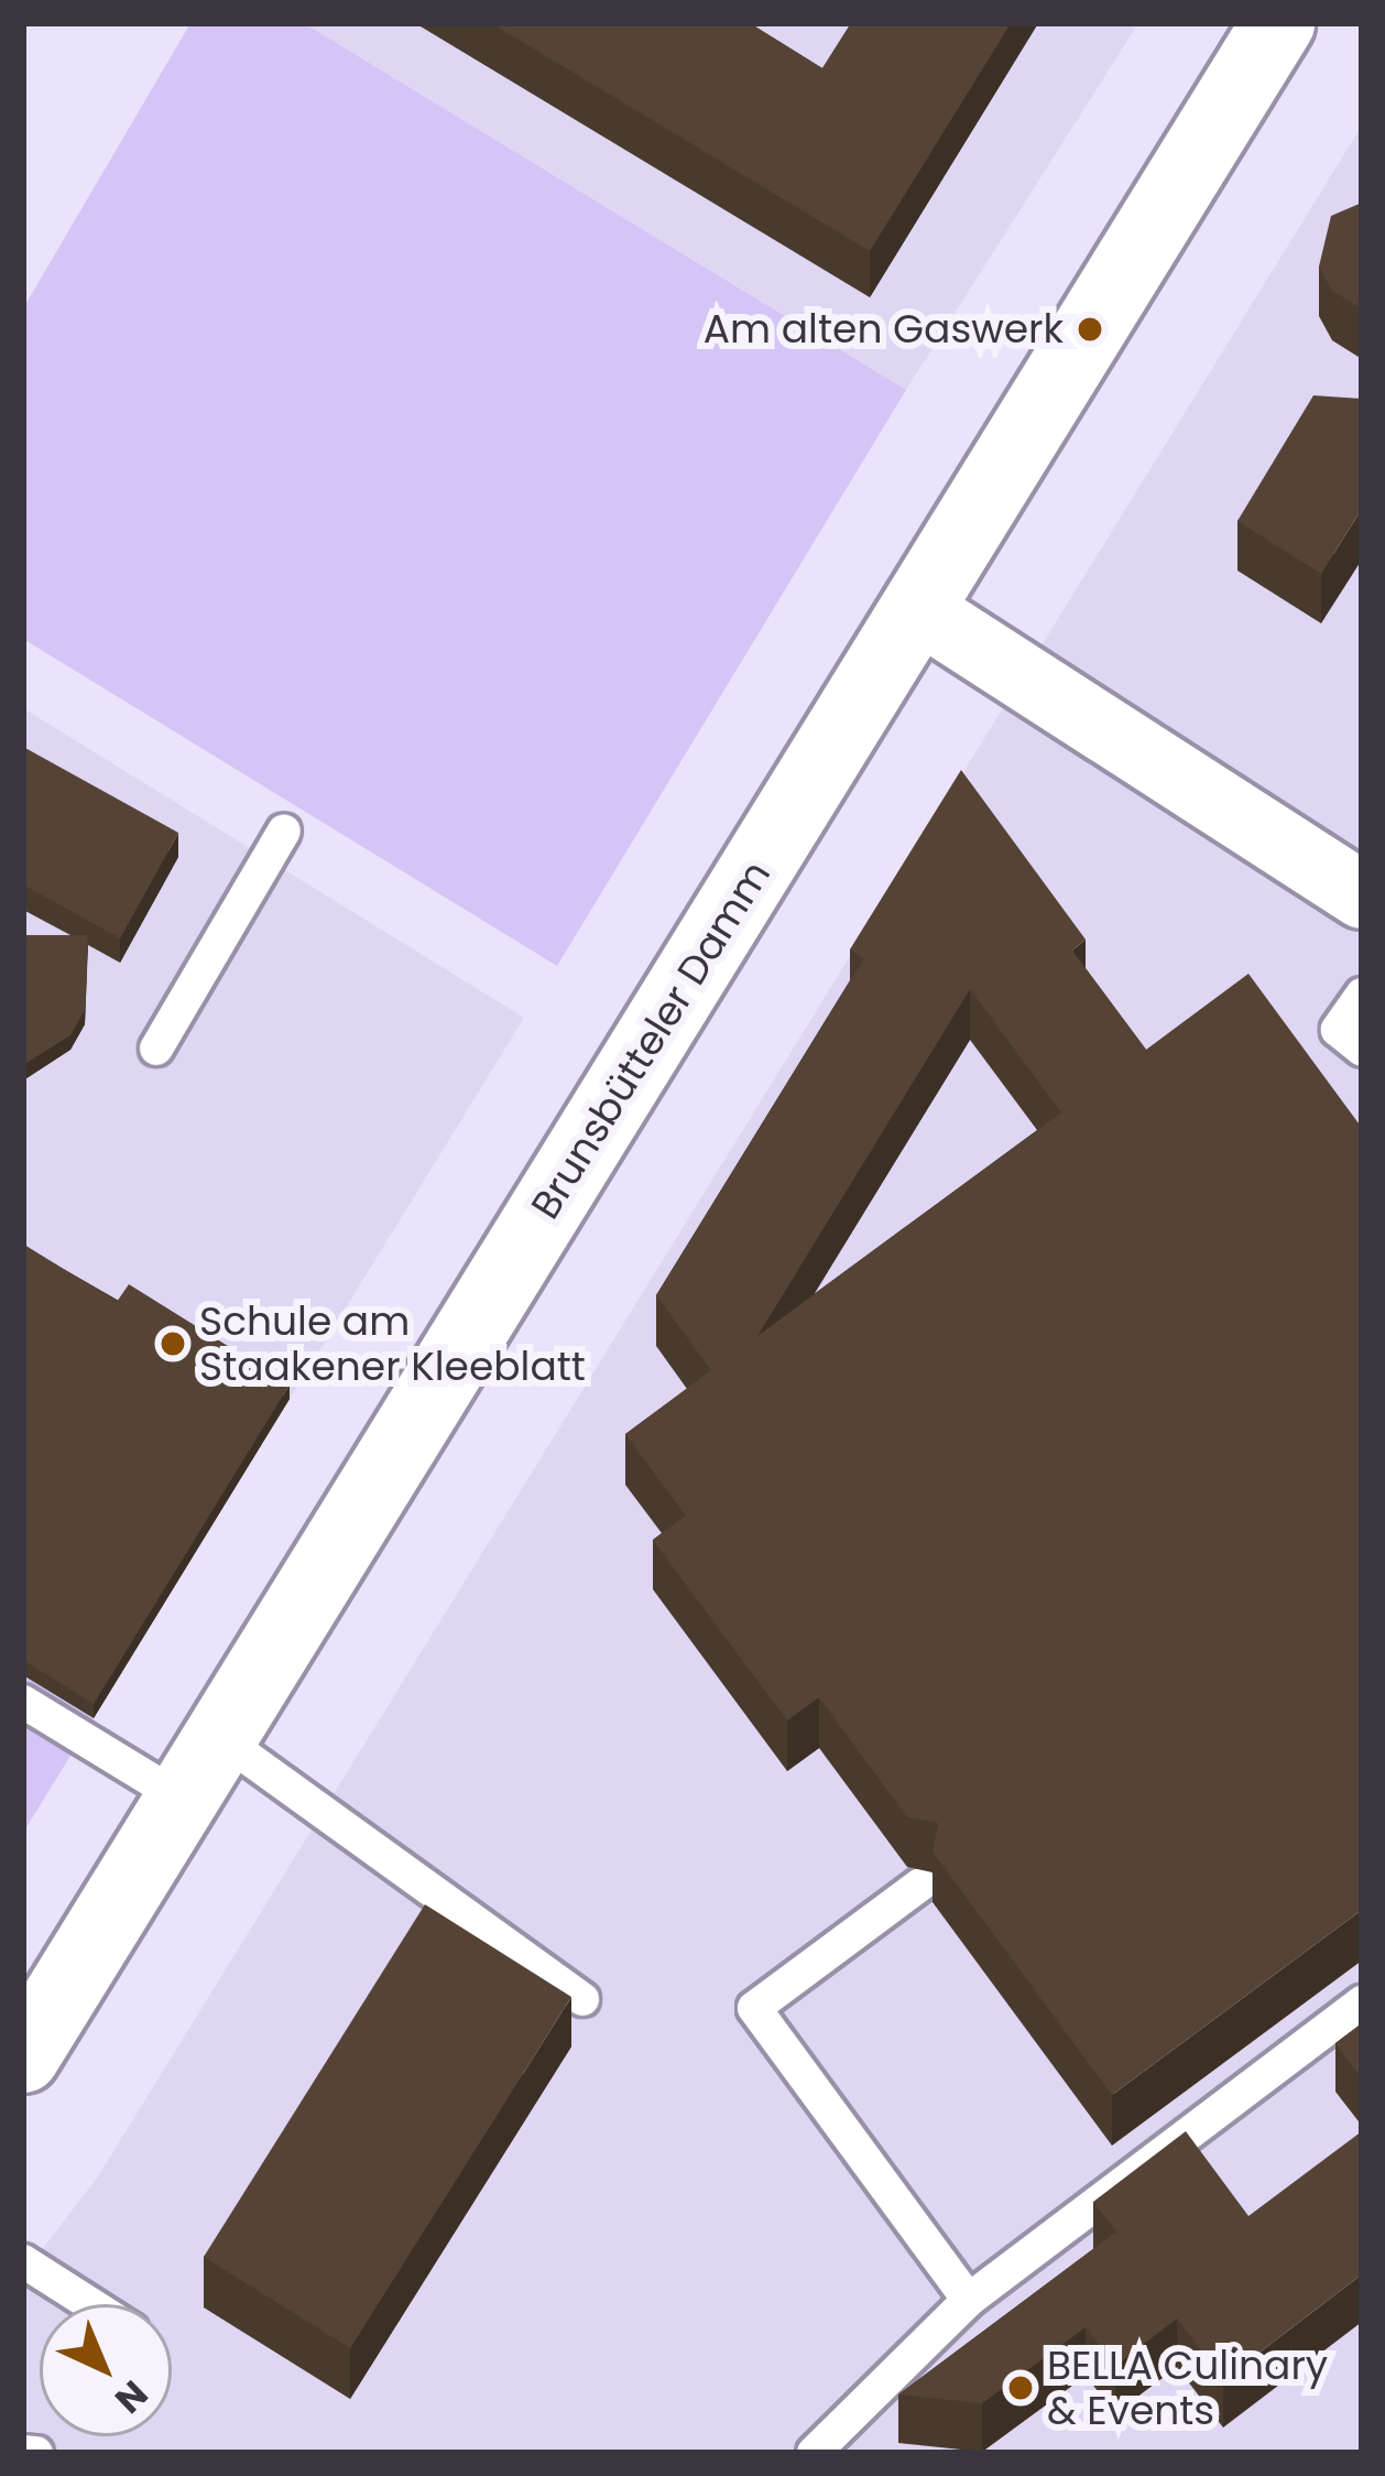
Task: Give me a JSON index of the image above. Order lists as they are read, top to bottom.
{
  "streets": {
    "main road": ["Brunsbütteler Damm"]
  },
  "places": ["Am alten Gaswerk", "Schule am Staakener Kleeblatt", "BELLA Culinary & Events"],
  "north": "bottom right"
}
